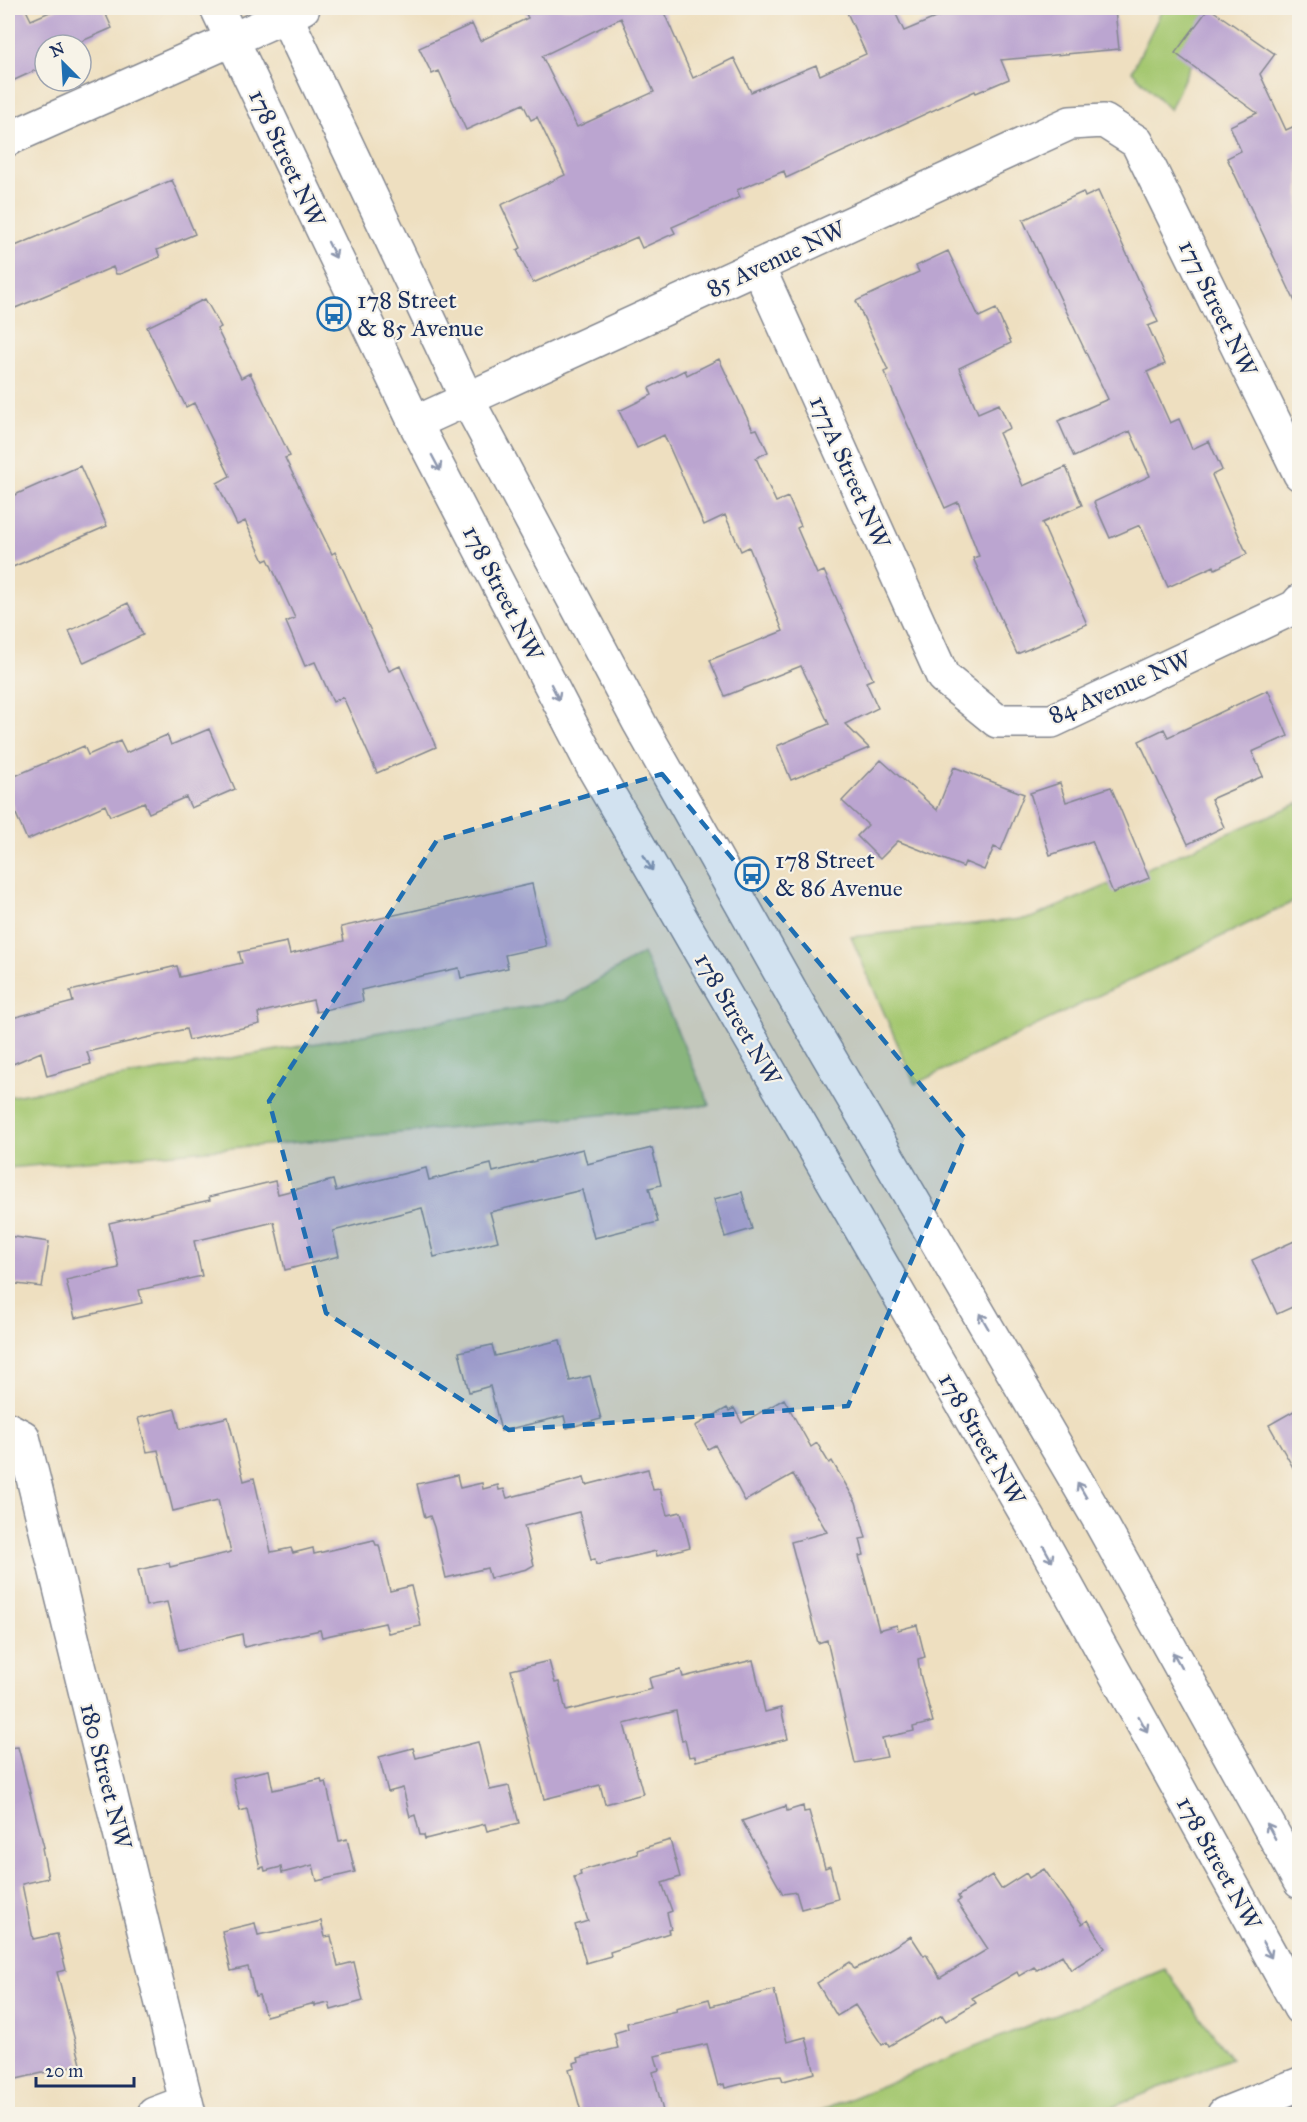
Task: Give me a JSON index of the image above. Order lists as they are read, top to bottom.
{
  "streets": {
    "main road": [
      "178 Street NW",
      "85 Avenue NW",
      "177 Street NW",
      "177A Street NW",
      "84 Avenue NW",
      "180 Street NW"
    ]
  },
  "crossings": [
    ["178 Street NW", "85 Avenue NW"],
    ["85 Avenue NW", "177 Street NW"],
    ["85 Avenue NW", "177A Street NW"],
    ["177A Street NW", "84 Avenue NW"]
  ],
  "places": {
    "bus stop": ["178 Street & 85 Avenue", "178 Street & 86 Avenue"]
  },
  "scale_bar": "20 m",
  "north": "top left"
}
